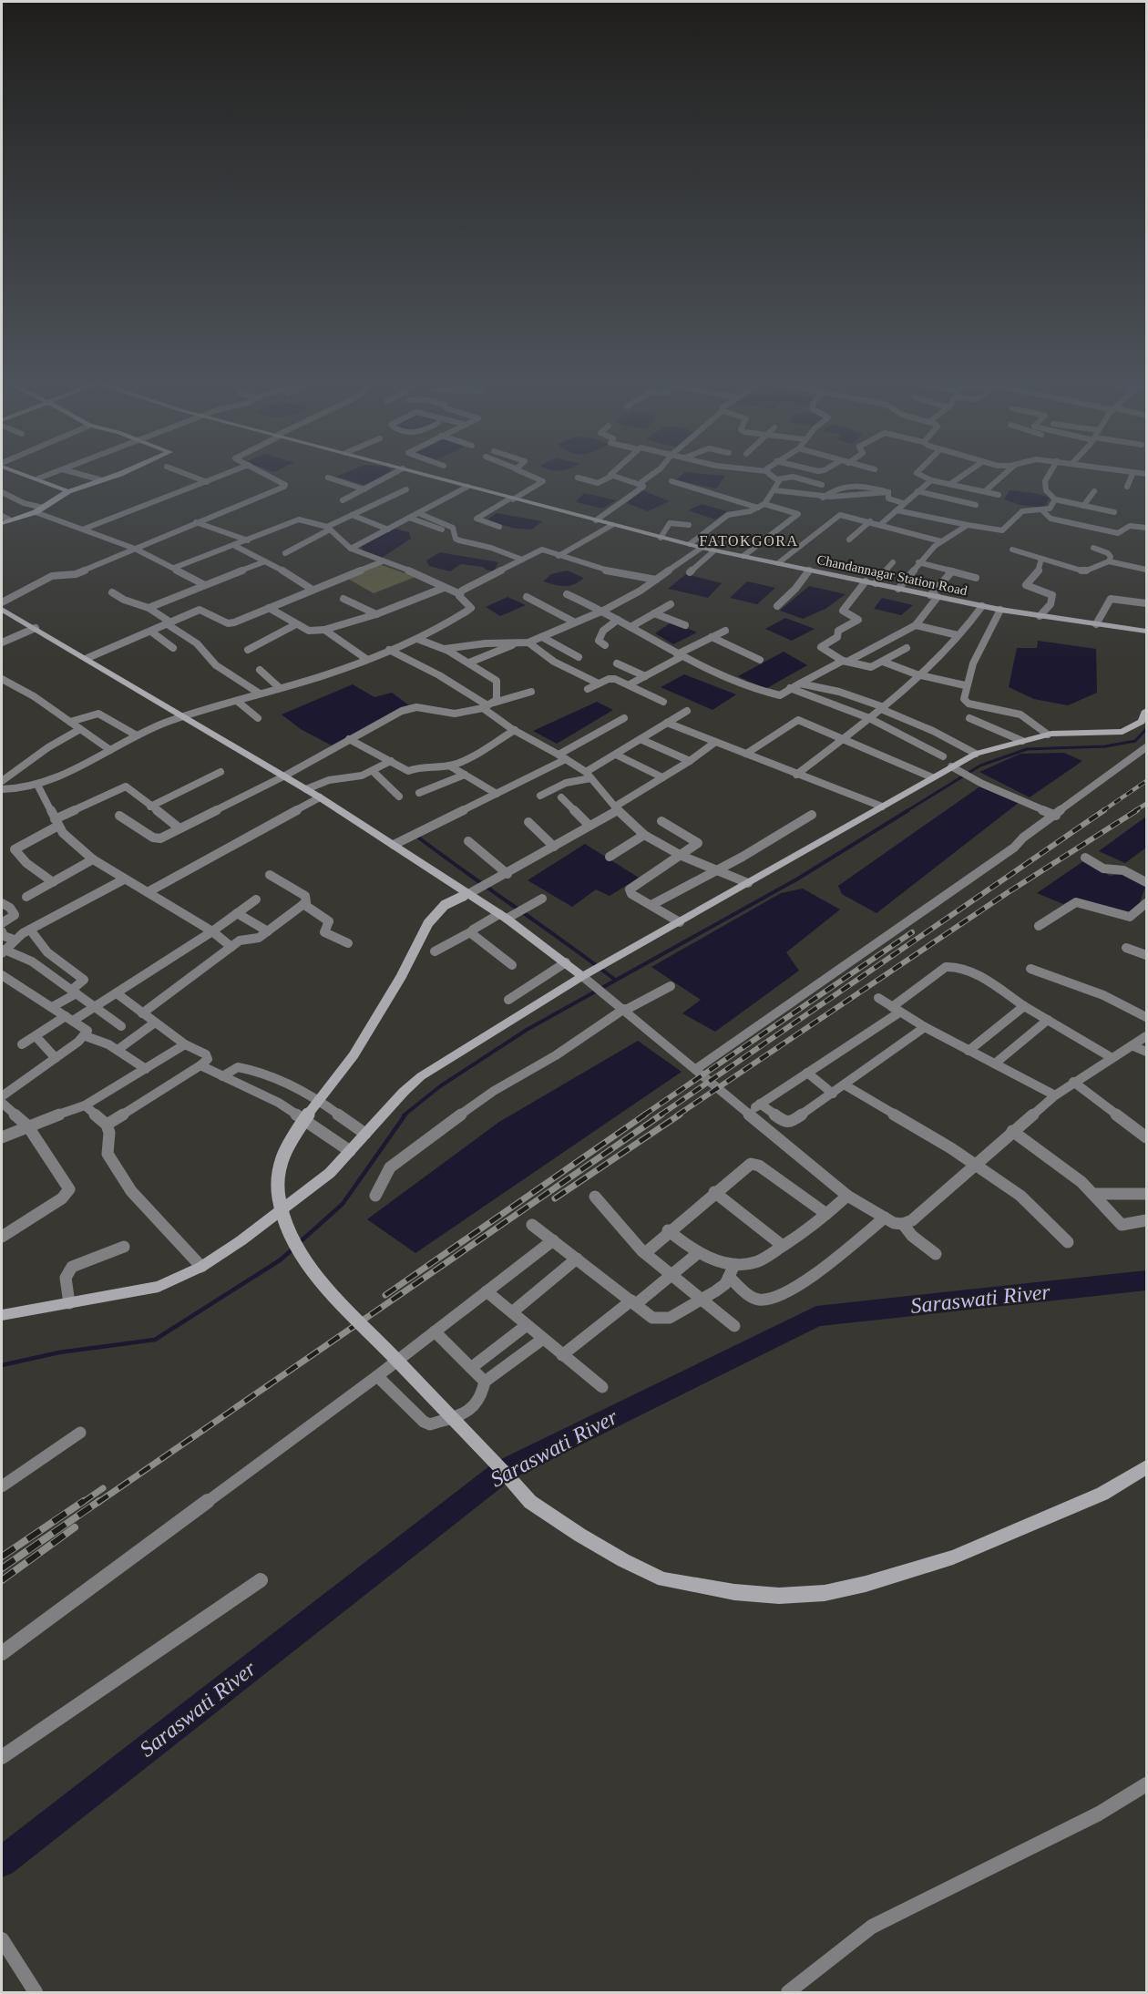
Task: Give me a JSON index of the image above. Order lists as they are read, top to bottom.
{
  "streets": {
    "street": ["Chandannagar Station Road"]
  },
  "districts": ["FATOKGORA"],
  "water": ["Saraswati River"]
}
